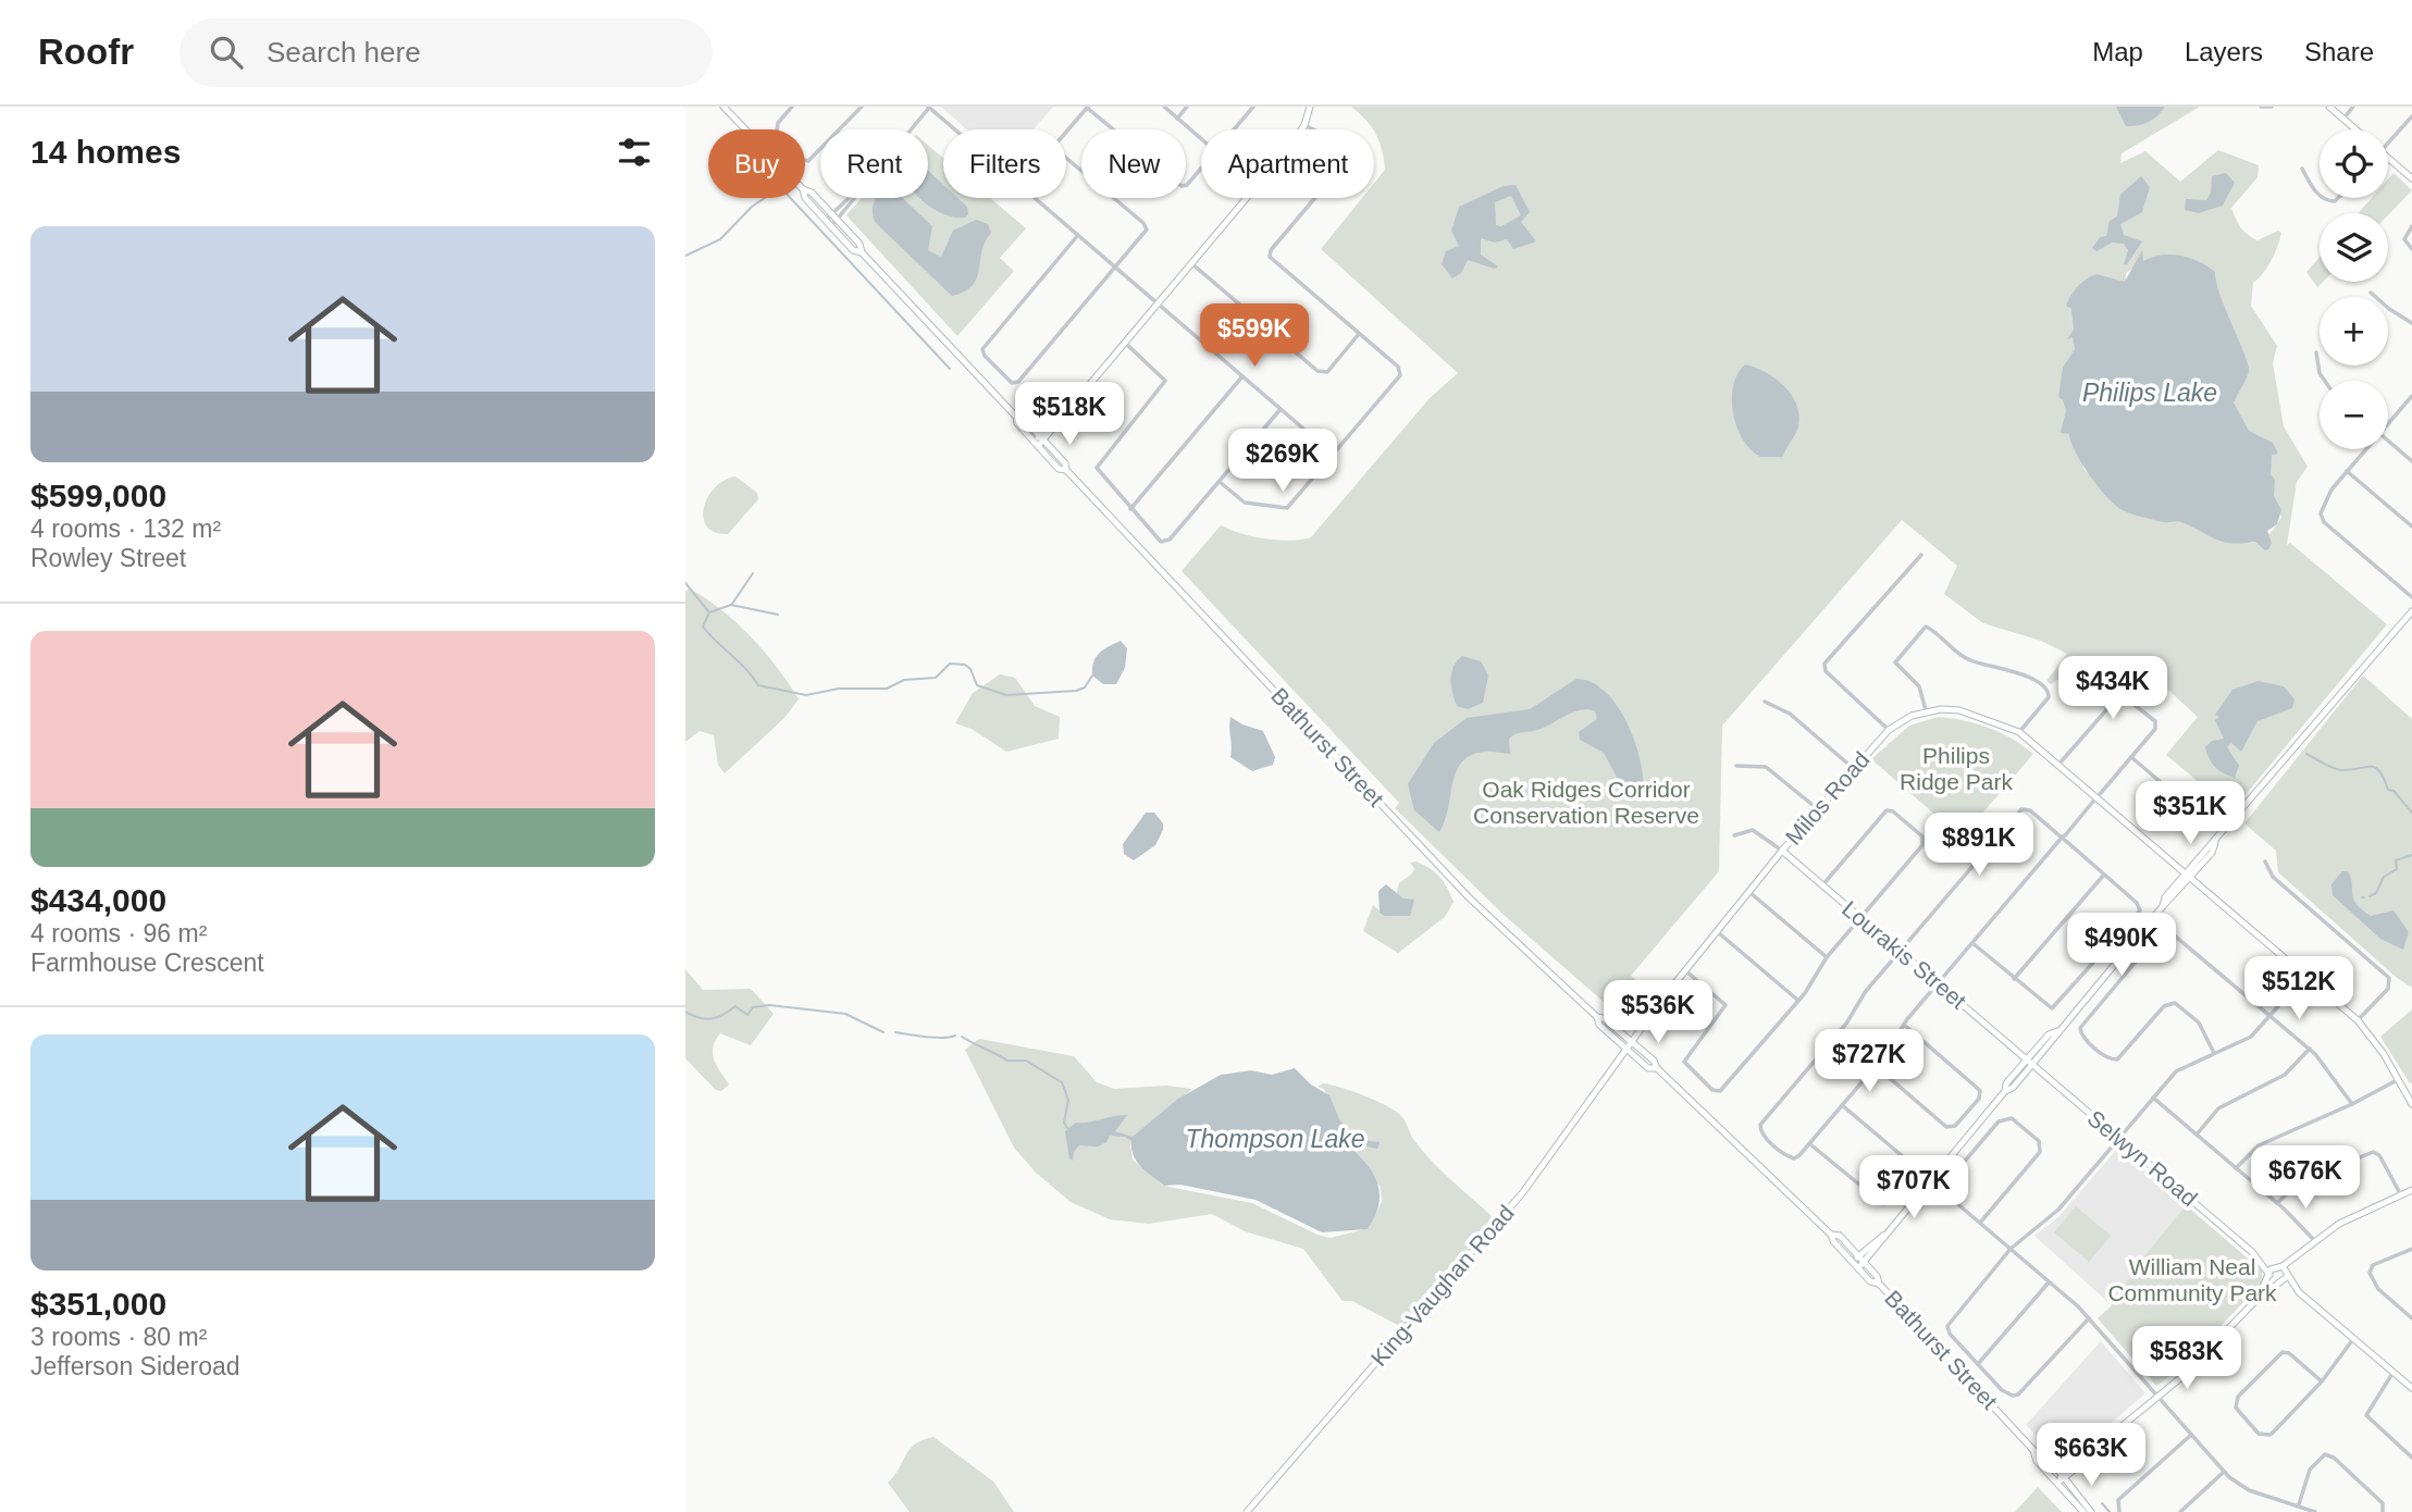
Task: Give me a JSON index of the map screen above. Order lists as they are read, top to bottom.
{
  "streets": {
    "street": [
      "Bathurst Street",
      "Milos Road",
      "Lourakis Street",
      "Selwyn Road",
      "King-Vaughan Road"
    ]
  },
  "crossings": [
    ["Bathurst Street", "Milos Road"],
    ["Bathurst Street", "King-Vaughan Road"],
    ["Milos Road", "Lourakis Street"],
    ["Milos Road", "King-Vaughan Road"],
    ["Lourakis Street", "Selwyn Road"]
  ],
  "water": ["Philips Lake", "Thompson Lake"],
  "parks": ["Philips Ridge Park", "Oak Ridges Corridor Conservation Reserve", "William Neal Community Park"],
  "page": {
    "header": "Roofr",
    "search": "Search here",
    "nav": ["Map", "Layers", "Share"],
    "heading": "14 homes",
    "map_buttons": ["+", "−"],
    "chip": [
      "Buy",
      "Rent",
      "Filters",
      "New",
      "Apartment"
    ],
    "list": [
      {
        "name": "$599,000",
        "note": "4 rooms · 132 m² · Rowley Street"
      },
      {
        "name": "$434,000",
        "note": "4 rooms · 96 m² · Farmhouse Crescent"
      },
      {
        "name": "$351,000",
        "note": "3 rooms · 80 m² · Jefferson Sideroad"
      }
    ],
    "price": [
      "$599K",
      "$518K",
      "$269K",
      "$434K",
      "$351K",
      "$891K",
      "$490K",
      "$512K",
      "$536K",
      "$727K",
      "$676K",
      "$707K",
      "$583K",
      "$663K"
    ]
  }
}
